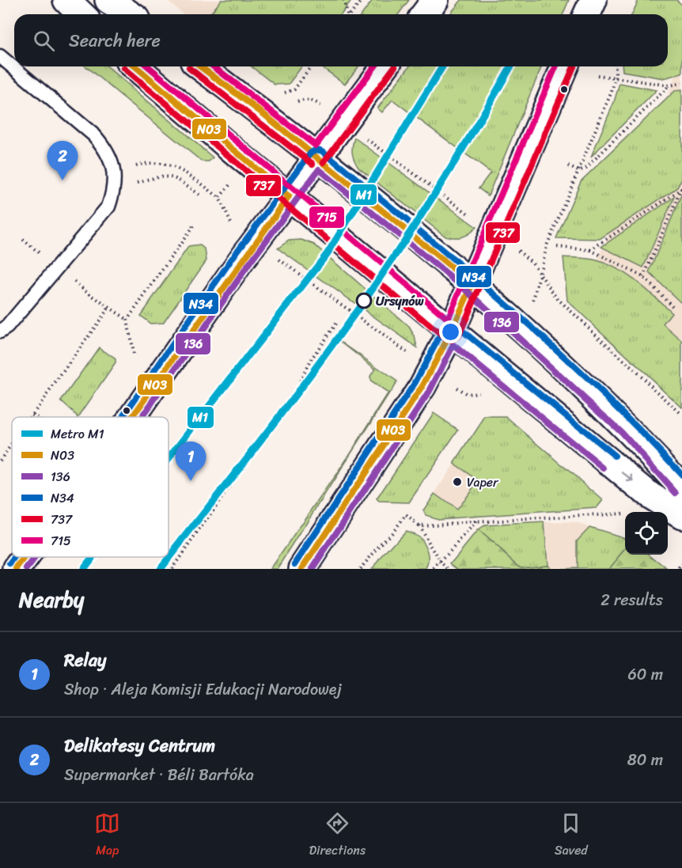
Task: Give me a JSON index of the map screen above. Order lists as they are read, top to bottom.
{
  "places": ["Ursynów", "Vaper"],
  "lines": [
    "metro line M1",
    "transit line N03",
    "transit line 737",
    "transit line 715",
    "transit line N34",
    "transit line 136"
  ],
  "legend": [
    "Metro M1",
    "N03",
    "136",
    "N34",
    "737",
    "715"
  ],
  "page": {
    "search": "Search here",
    "pins": ["2", "1"],
    "heading": ["Nearby", "2 results"],
    "list": [
      {
        "mark": "1",
        "name": "Relay",
        "note": "Shop · Aleja Komisji Edukacji Narodowej",
        "value": "60 m"
      },
      {
        "mark": "2",
        "name": "Delikatesy Centrum",
        "note": "Supermarket · Béli Bartóka",
        "value": "80 m"
      }
    ],
    "nav": ["Map", "Directions", "Saved"]
  }
}
